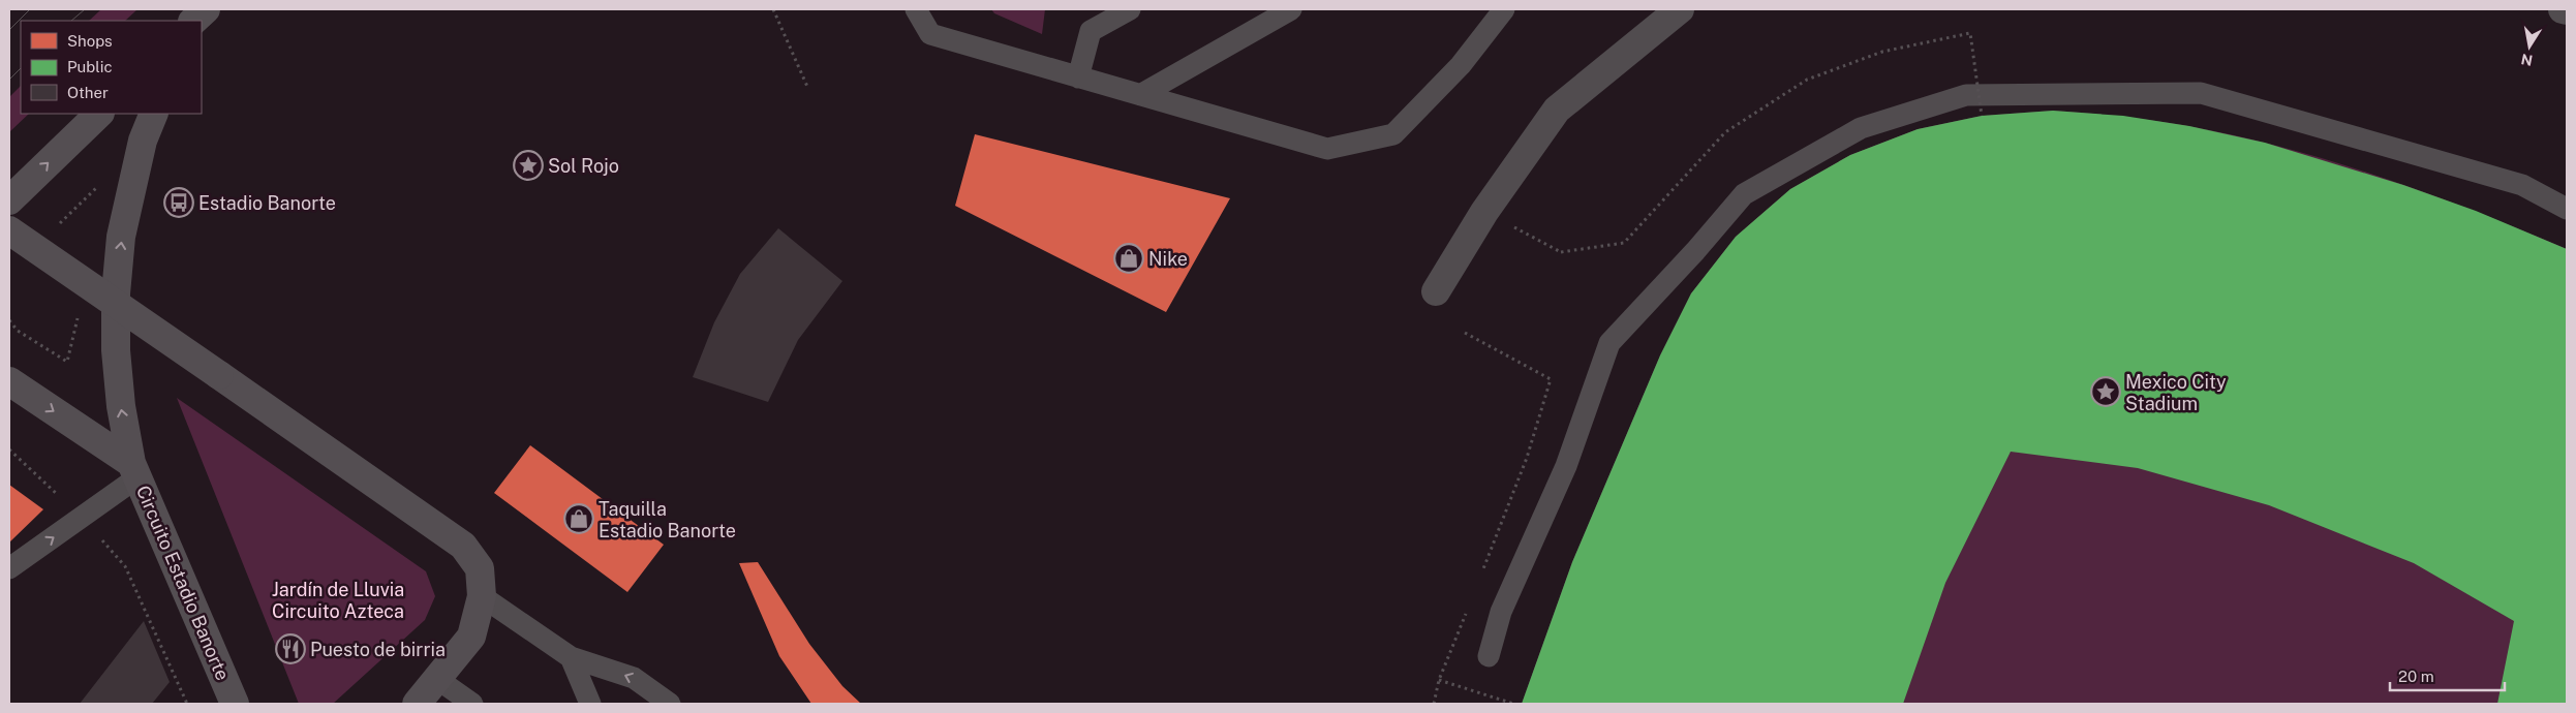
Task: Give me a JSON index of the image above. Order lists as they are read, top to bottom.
{
  "streets": {
    "main road": ["Circuito Estadio Banorte"]
  },
  "parks": ["Jardín de Lluvia Circuito Azteca"],
  "places": {
    "place": ["Sol Rojo", "Mexico City Stadium"],
    "bus stop": ["Estadio Banorte"],
    "shop": ["Nike", "Taquilla Estadio Banorte"],
    "restaurant": ["Puesto de birria"]
  },
  "legend": ["Shops", "Public", "Other"],
  "scale_bar": "20 m",
  "north": "bottom"
}
